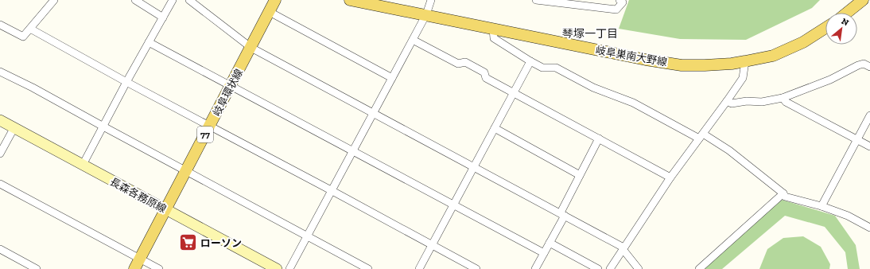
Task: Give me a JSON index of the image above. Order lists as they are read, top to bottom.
{
  "streets": {
    "main road": [
      "岐阜巣南大野線",
      "岐阜環状線",
      "77",
      "長森各務原線"
    ]
  },
  "crossings": [
    ["岐阜環状線", "長森各務原線"]
  ],
  "districts": ["琴塚一丁目"],
  "places": {
    "supermarket": ["ローソン"]
  },
  "north": "top right"
}
